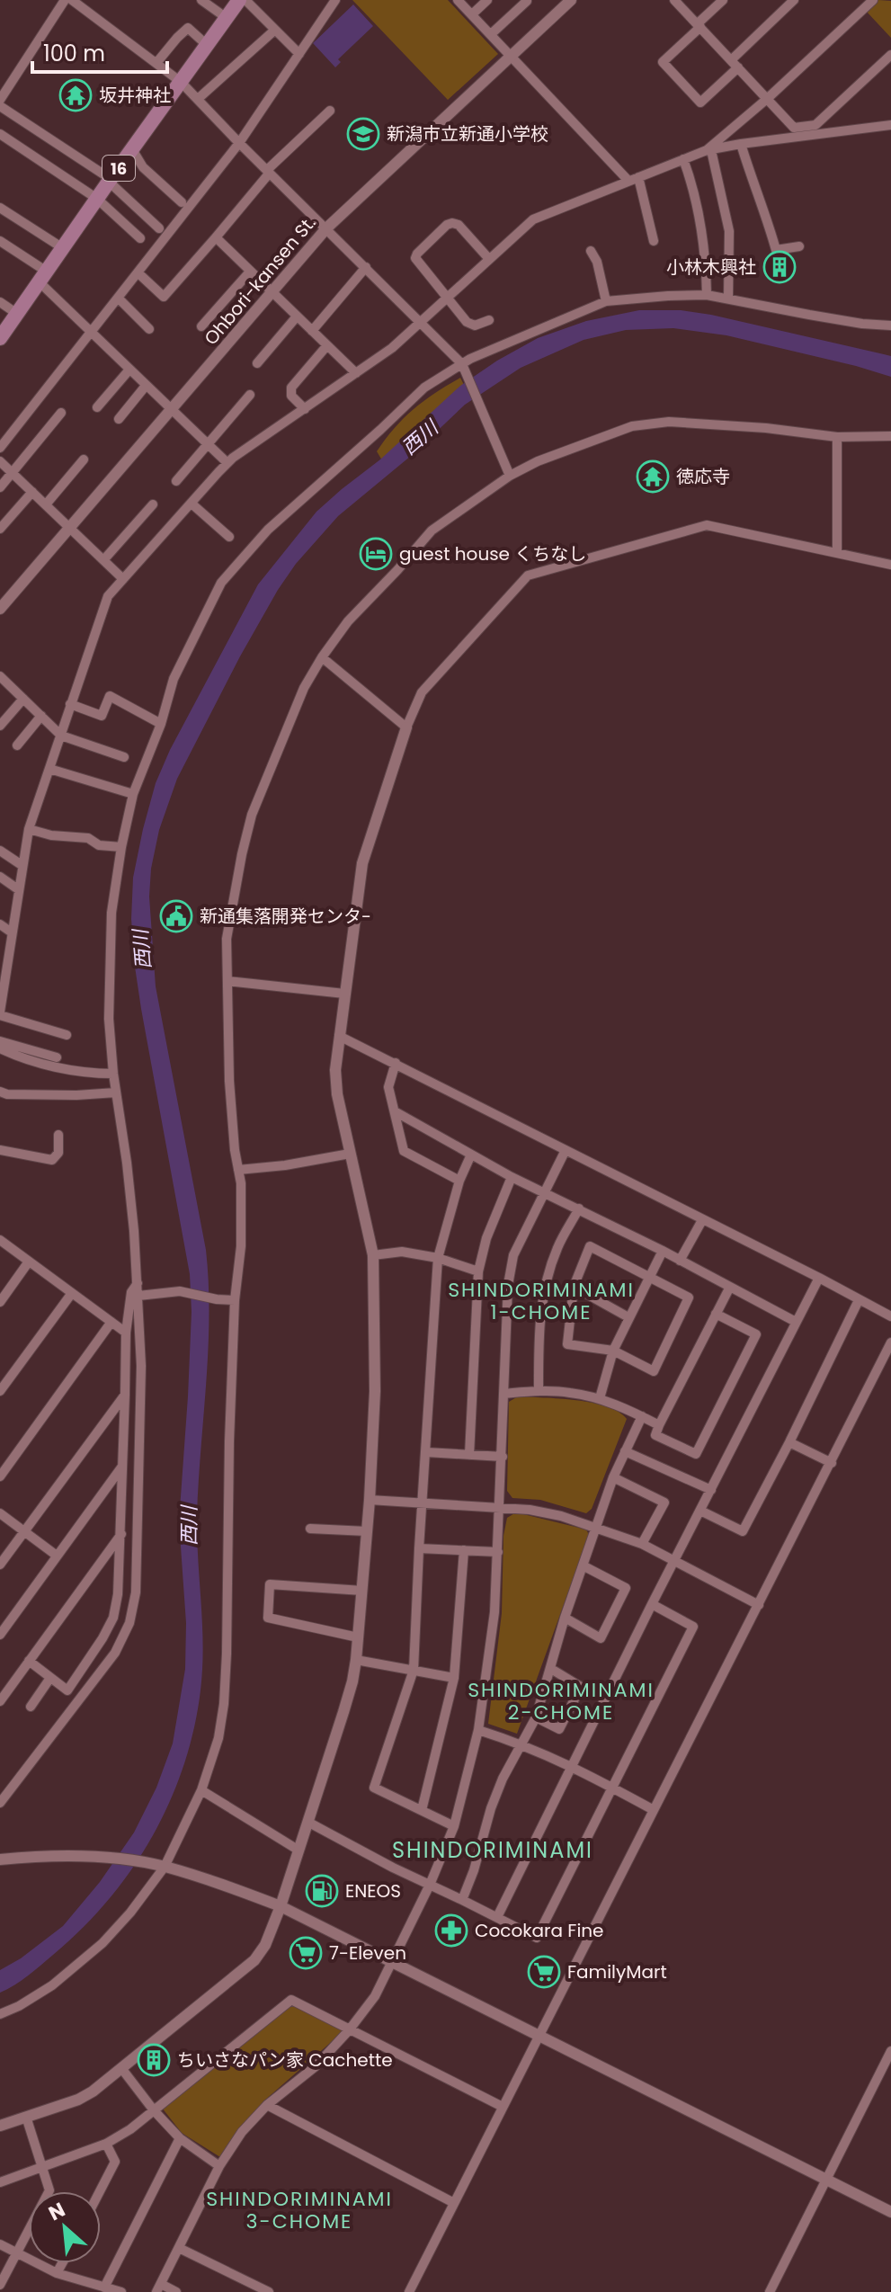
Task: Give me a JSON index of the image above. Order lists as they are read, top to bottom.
{
  "streets": {
    "main road": ["16"],
    "street": ["Ohbori-kansen St."]
  },
  "districts": [
    "SHINDORIMINAMI 1-CHOME",
    "SHINDORIMINAMI 2-CHOME",
    "SHINDORIMINAMI",
    "SHINDORIMINAMI 3-CHOME"
  ],
  "water": ["西川"],
  "places": {
    "temple": ["坂井神社", "徳応寺"],
    "school or university": ["新潟市立新通小学校"],
    "building": ["小林木興社", "ちいさなパン家 Cachette"],
    "hotel": ["guest house くちなし"],
    "public building": ["新通集落開発センタ-"],
    "fuel station": ["ENEOS"],
    "pharmacy": ["Cocokara Fine"],
    "supermarket": ["7-Eleven", "FamilyMart"]
  },
  "scale_bar": "100 m",
  "north": "top left"
}
